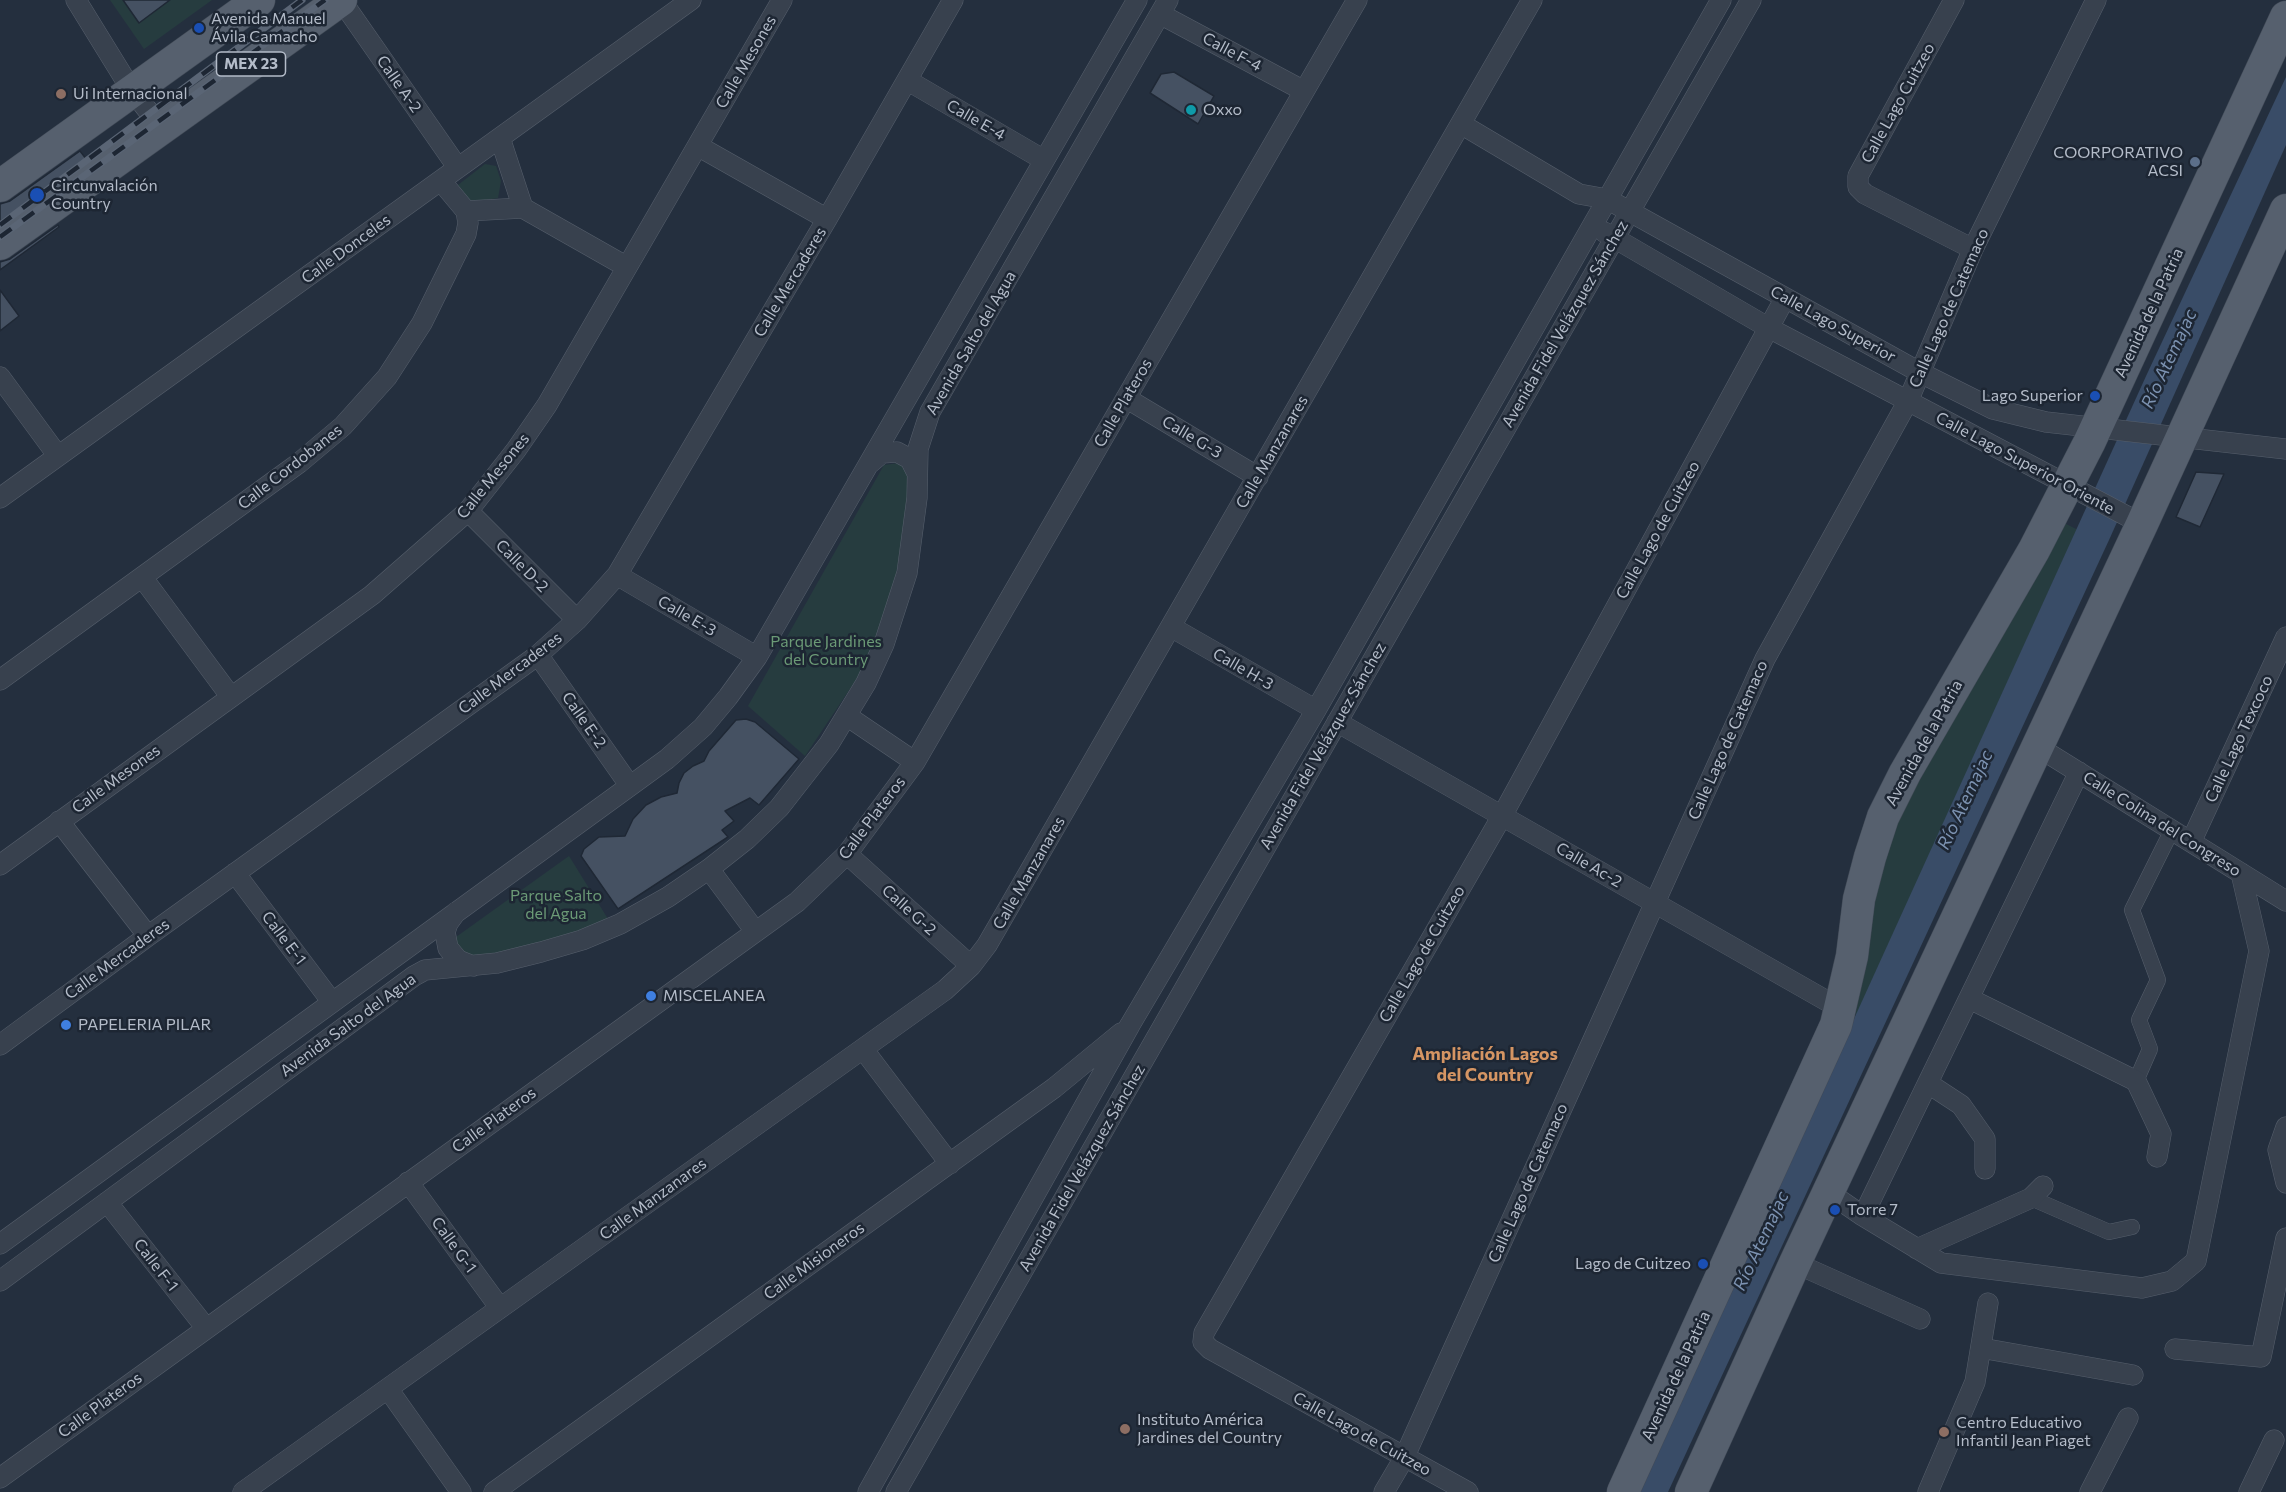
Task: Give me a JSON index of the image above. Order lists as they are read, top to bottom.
{
  "streets": {
    "main road": ["MEX 23", "Avenida de la Patria"],
    "street": [
      "Calle F-4",
      "Calle Mesones",
      "Calle A-2",
      "Calle Lago Cuitzeo",
      "Calle E-4",
      "Calle Donceles",
      "Calle Mercaderes",
      "Calle Lago de Catemaco",
      "Avenida Fidel Velázquez Sánchez",
      "Calle Lago Superior",
      "Avenida Salto del Agua",
      "Calle Plateros",
      "Calle G-3",
      "Calle Manzanares",
      "Calle Lago Superior Oriente",
      "Calle Cordobanes",
      "Calle Lago de Cuitzeo",
      "Calle D-2",
      "Calle E-3",
      "Calle H-3",
      "Calle E-2",
      "Calle Lago Texcoco",
      "Calle Colina del Congreso",
      "Calle Ac-2",
      "Calle G-2",
      "Calle E-1",
      "Calle G-1",
      "Calle Misioneros",
      "Calle F-1"
    ]
  },
  "crossings": [
    ["Calle F-4", "Avenida Salto del Agua"],
    ["Calle F-4", "Calle Plateros"],
    ["Calle Mesones", "Calle D-2"],
    ["MEX 23", "Calle A-2"],
    ["Calle A-2", "Calle Donceles"],
    ["Calle Lago Cuitzeo", "Calle Lago de Catemaco"],
    ["Calle E-4", "Calle Mercaderes"],
    ["Calle E-4", "Avenida Salto del Agua"],
    ["Calle Mercaderes", "Calle D-2"],
    ["Calle Mercaderes", "Calle E-3"],
    ["Calle Mercaderes", "Calle E-2"],
    ["Calle Mercaderes", "Calle E-1"],
    ["Calle Lago de Catemaco", "Calle Lago Superior"],
    ["Calle Lago de Catemaco", "Calle Lago Superior Oriente"],
    ["Calle Lago de Catemaco", "Calle Lago de Cuitzeo"],
    ["Calle Lago de Catemaco", "Calle Ac-2"],
    ["Avenida de la Patria", "Calle Lago Superior"],
    ["Avenida de la Patria", "Calle Lago Superior Oriente"],
    ["Avenida de la Patria", "Calle Ac-2"],
    ["Avenida Fidel Velázquez Sánchez", "Calle Lago Superior"],
    ["Avenida Fidel Velázquez Sánchez", "Calle H-3"],
    ["Avenida Fidel Velázquez Sánchez", "Calle Ac-2"],
    ["Avenida Fidel Velázquez Sánchez", "Calle Misioneros"],
    ["Calle Lago Superior", "Calle Manzanares"],
    ["Calle Lago Superior", "Calle Lago Superior Oriente"],
    ["Calle Lago Superior", "Calle Lago de Cuitzeo"],
    ["Avenida Salto del Agua", "Calle E-3"],
    ["Avenida Salto del Agua", "Calle E-2"],
    ["Avenida Salto del Agua", "Calle E-1"],
    ["Avenida Salto del Agua", "Calle F-1"],
    ["Calle Plateros", "Calle G-3"],
    ["Calle Plateros", "Calle G-2"],
    ["Calle Plateros", "Calle G-1"],
    ["Calle Plateros", "Calle F-1"],
    ["Calle G-3", "Calle Manzanares"],
    ["Calle Manzanares", "Calle H-3"],
    ["Calle Manzanares", "Calle G-2"],
    ["Calle Manzanares", "Calle G-1"],
    ["Calle Lago de Cuitzeo", "Calle Ac-2"],
    ["Calle Lago Texcoco", "Calle Colina del Congreso"]
  ],
  "districts": ["Ampliación Lagos del Country"],
  "water": ["Río Atemajac"],
  "parks": ["Parque Jardines del Country", "Parque Salto del Agua"],
  "places": [
    "Avenida Manuel Ávila Camacho",
    "Ui Internacional",
    "Oxxo",
    "COORPORATIVO ACSI",
    "Circunvalación Country",
    "Lago Superior",
    "MISCELANEA",
    "PAPELERIA PILAR",
    "Torre 7",
    "Lago de Cuitzeo",
    "Instituto América Jardines del Country",
    "Centro Educativo Infantil Jean Piaget"
  ]
}
